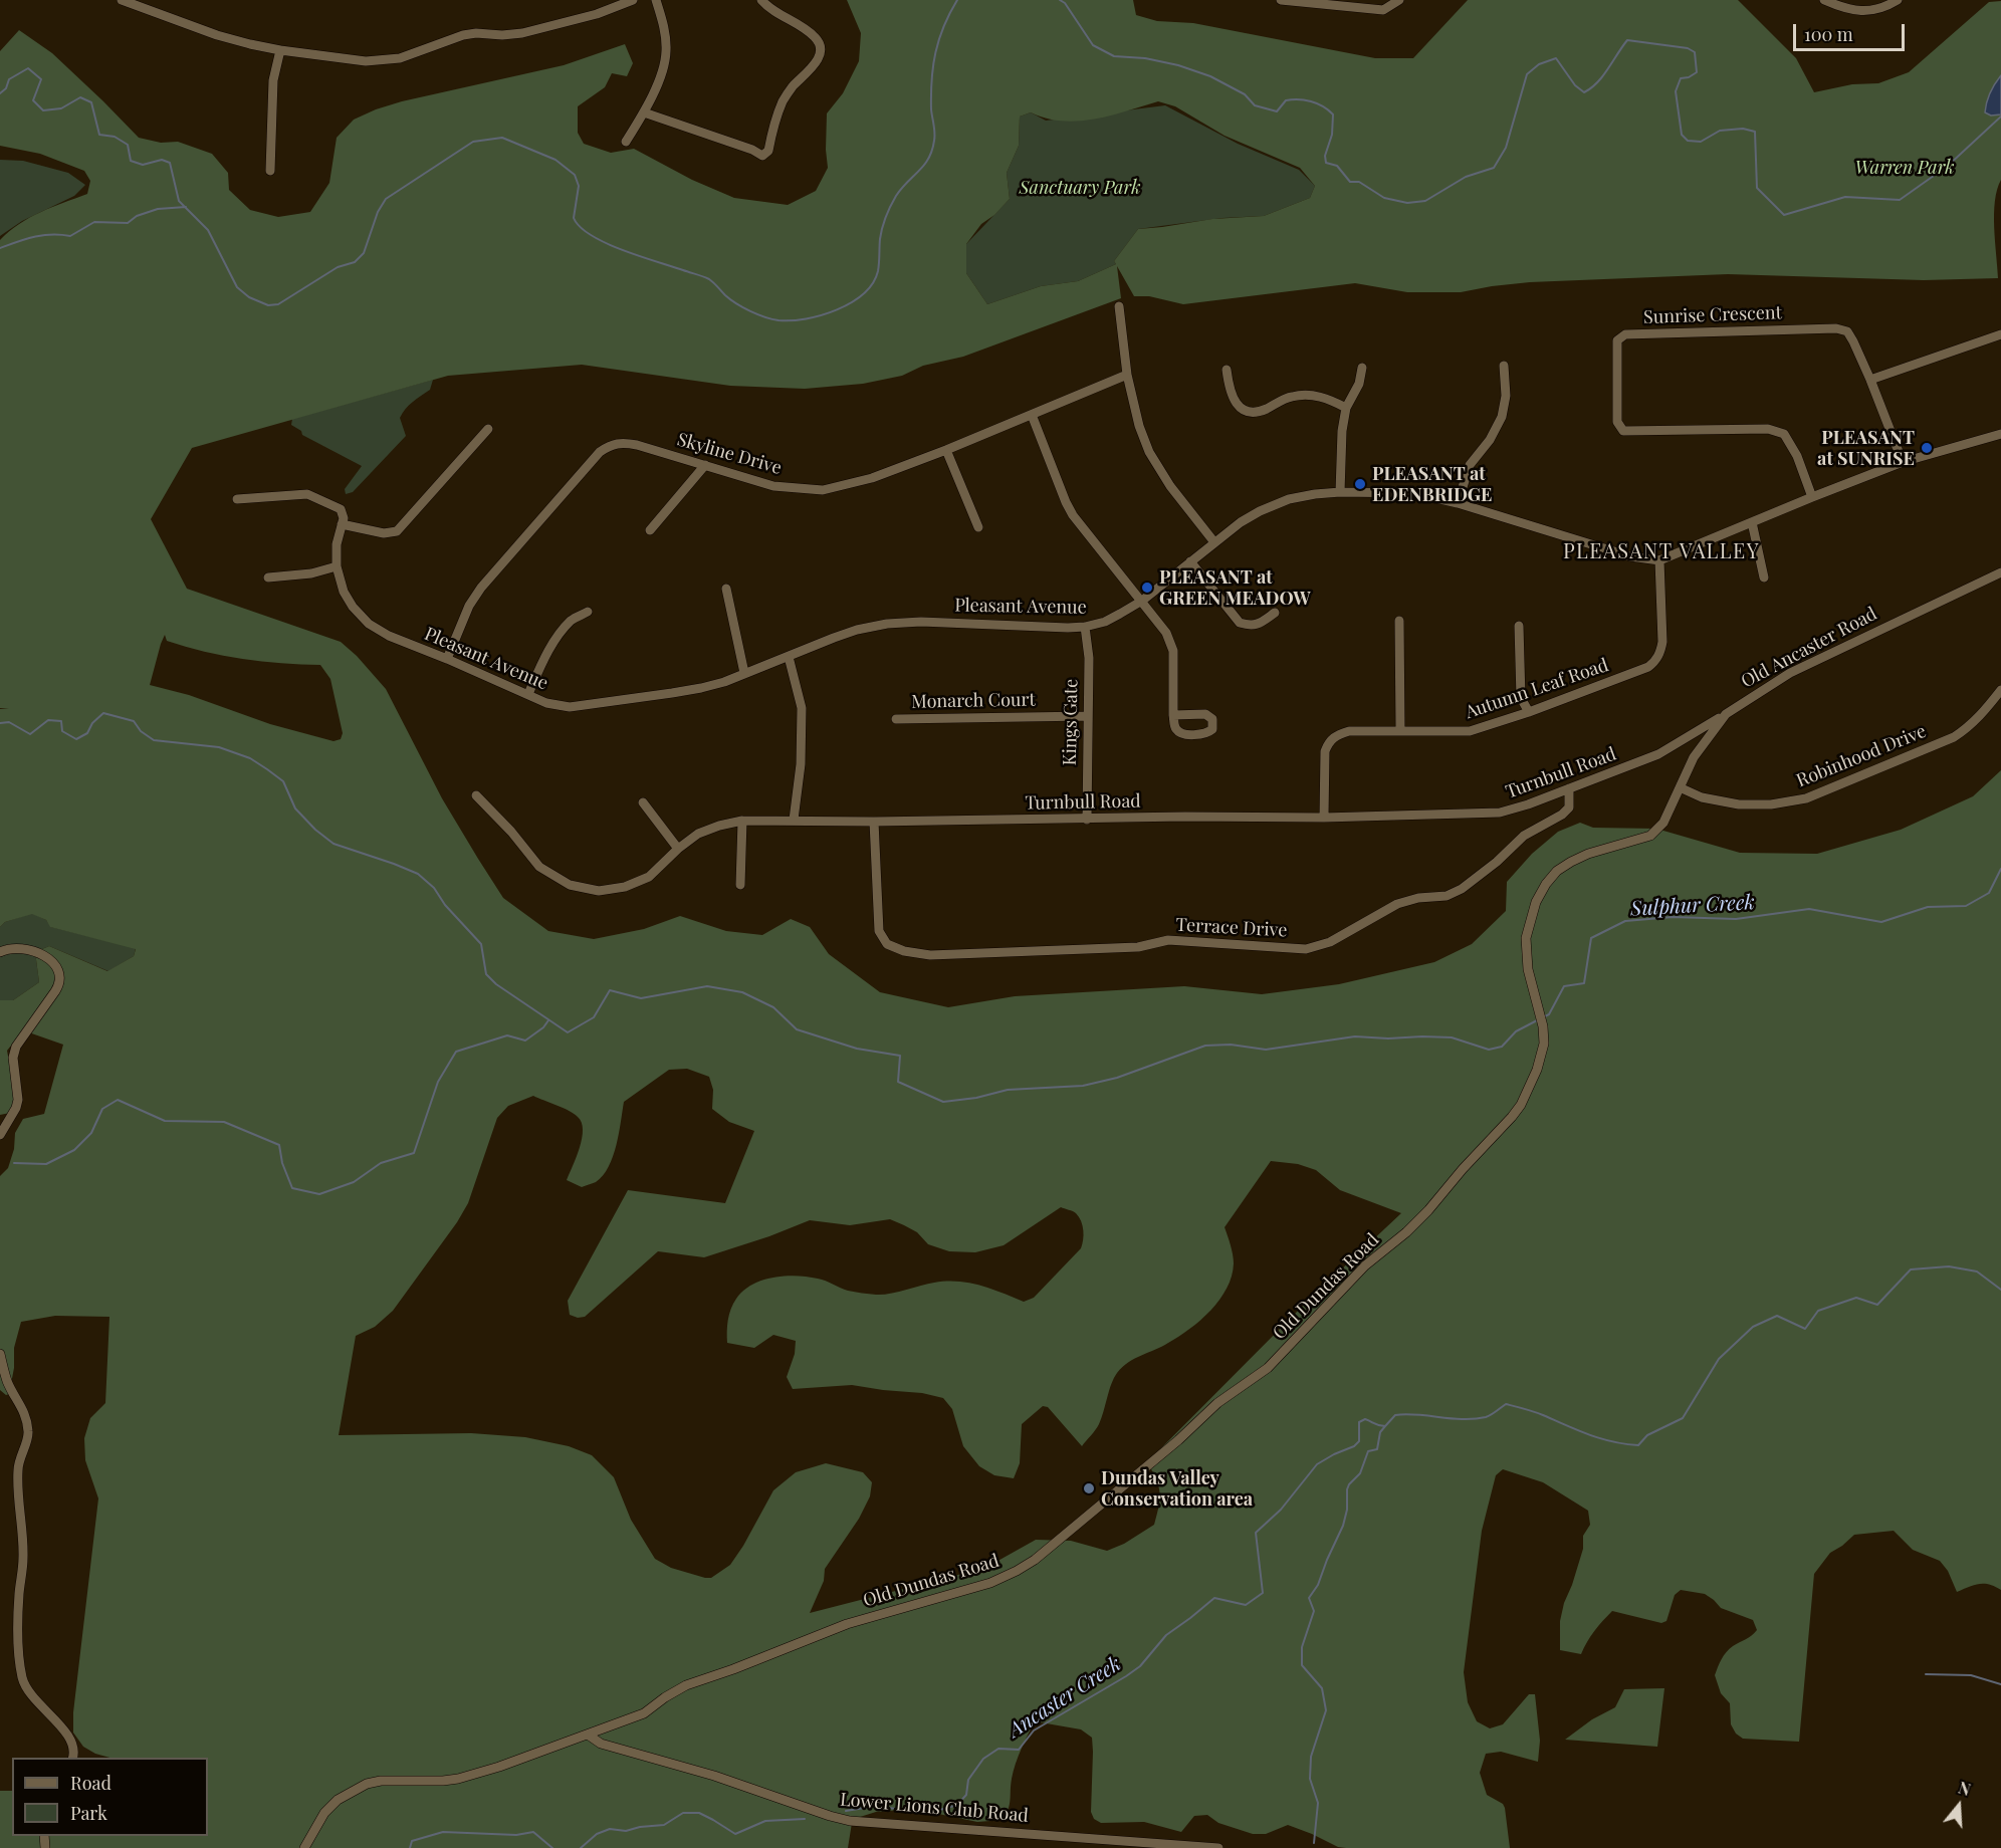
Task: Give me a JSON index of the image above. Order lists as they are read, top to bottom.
{
  "streets": {
    "street": [
      "Sunrise Crescent",
      "Skyline Drive",
      "Pleasant Avenue",
      "Old Ancaster Road",
      "Autumn Leaf Road",
      "Monarch Court",
      "Kings Gate",
      "Robinhood Drive",
      "Turnbull Road",
      "Terrace Drive",
      "Old Dundas Road",
      "Lower Lions Club Road"
    ]
  },
  "crossings": [
    ["Skyline Drive", "Pleasant Avenue"],
    ["Pleasant Avenue", "Autumn Leaf Road"],
    ["Pleasant Avenue", "Kings Gate"],
    ["Old Ancaster Road", "Robinhood Drive"],
    ["Old Ancaster Road", "Turnbull Road"],
    ["Old Ancaster Road", "Old Dundas Road"],
    ["Autumn Leaf Road", "Turnbull Road"],
    ["Monarch Court", "Kings Gate"],
    ["Kings Gate", "Turnbull Road"],
    ["Turnbull Road", "Terrace Drive"],
    ["Old Dundas Road", "Lower Lions Club Road"]
  ],
  "districts": ["PLEASANT VALLEY"],
  "water": ["Sulphur Creek", "Ancaster Creek"],
  "parks": ["Warren Park", "Sanctuary Park"],
  "places": [
    "PLEASANT at SUNRISE",
    "PLEASANT at EDENBRIDGE",
    "PLEASANT at GREEN MEADOW",
    "Dundas Valley Conservation area"
  ],
  "legend": ["Road", "Park"],
  "scale_bar": "100 m",
  "north": "top"
}
